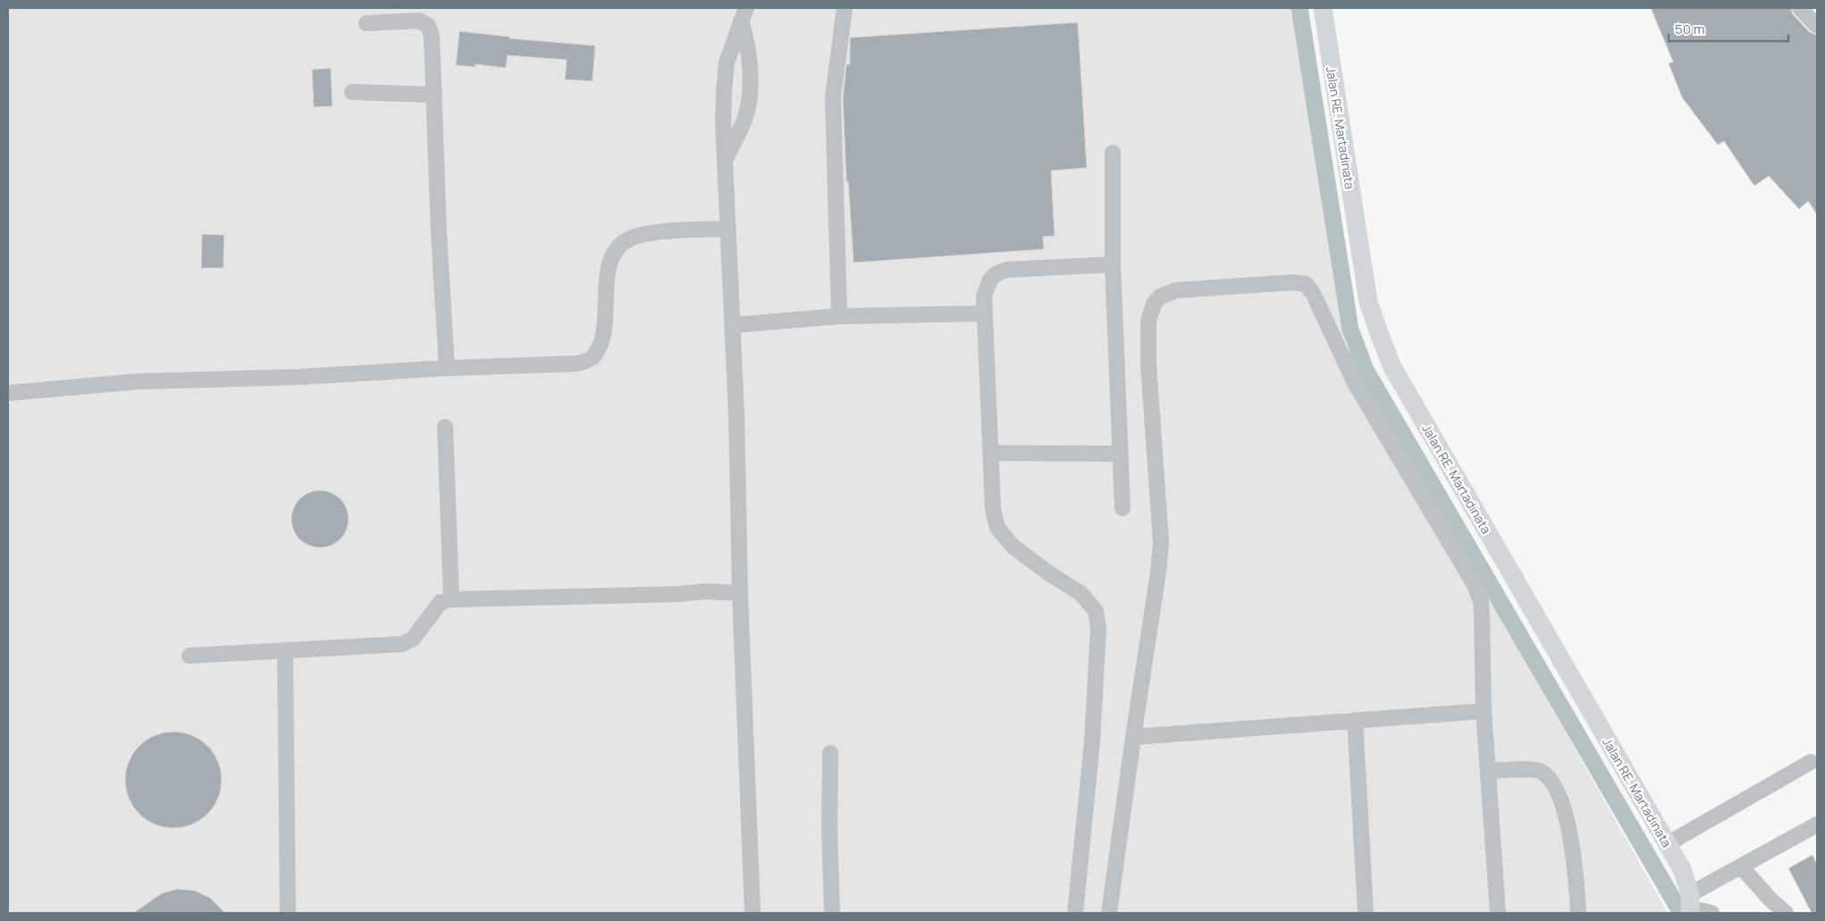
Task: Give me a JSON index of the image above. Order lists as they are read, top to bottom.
{
  "streets": {
    "main road": ["Jalan RE. Martadinata"]
  },
  "scale_bar": "50 m"
}
